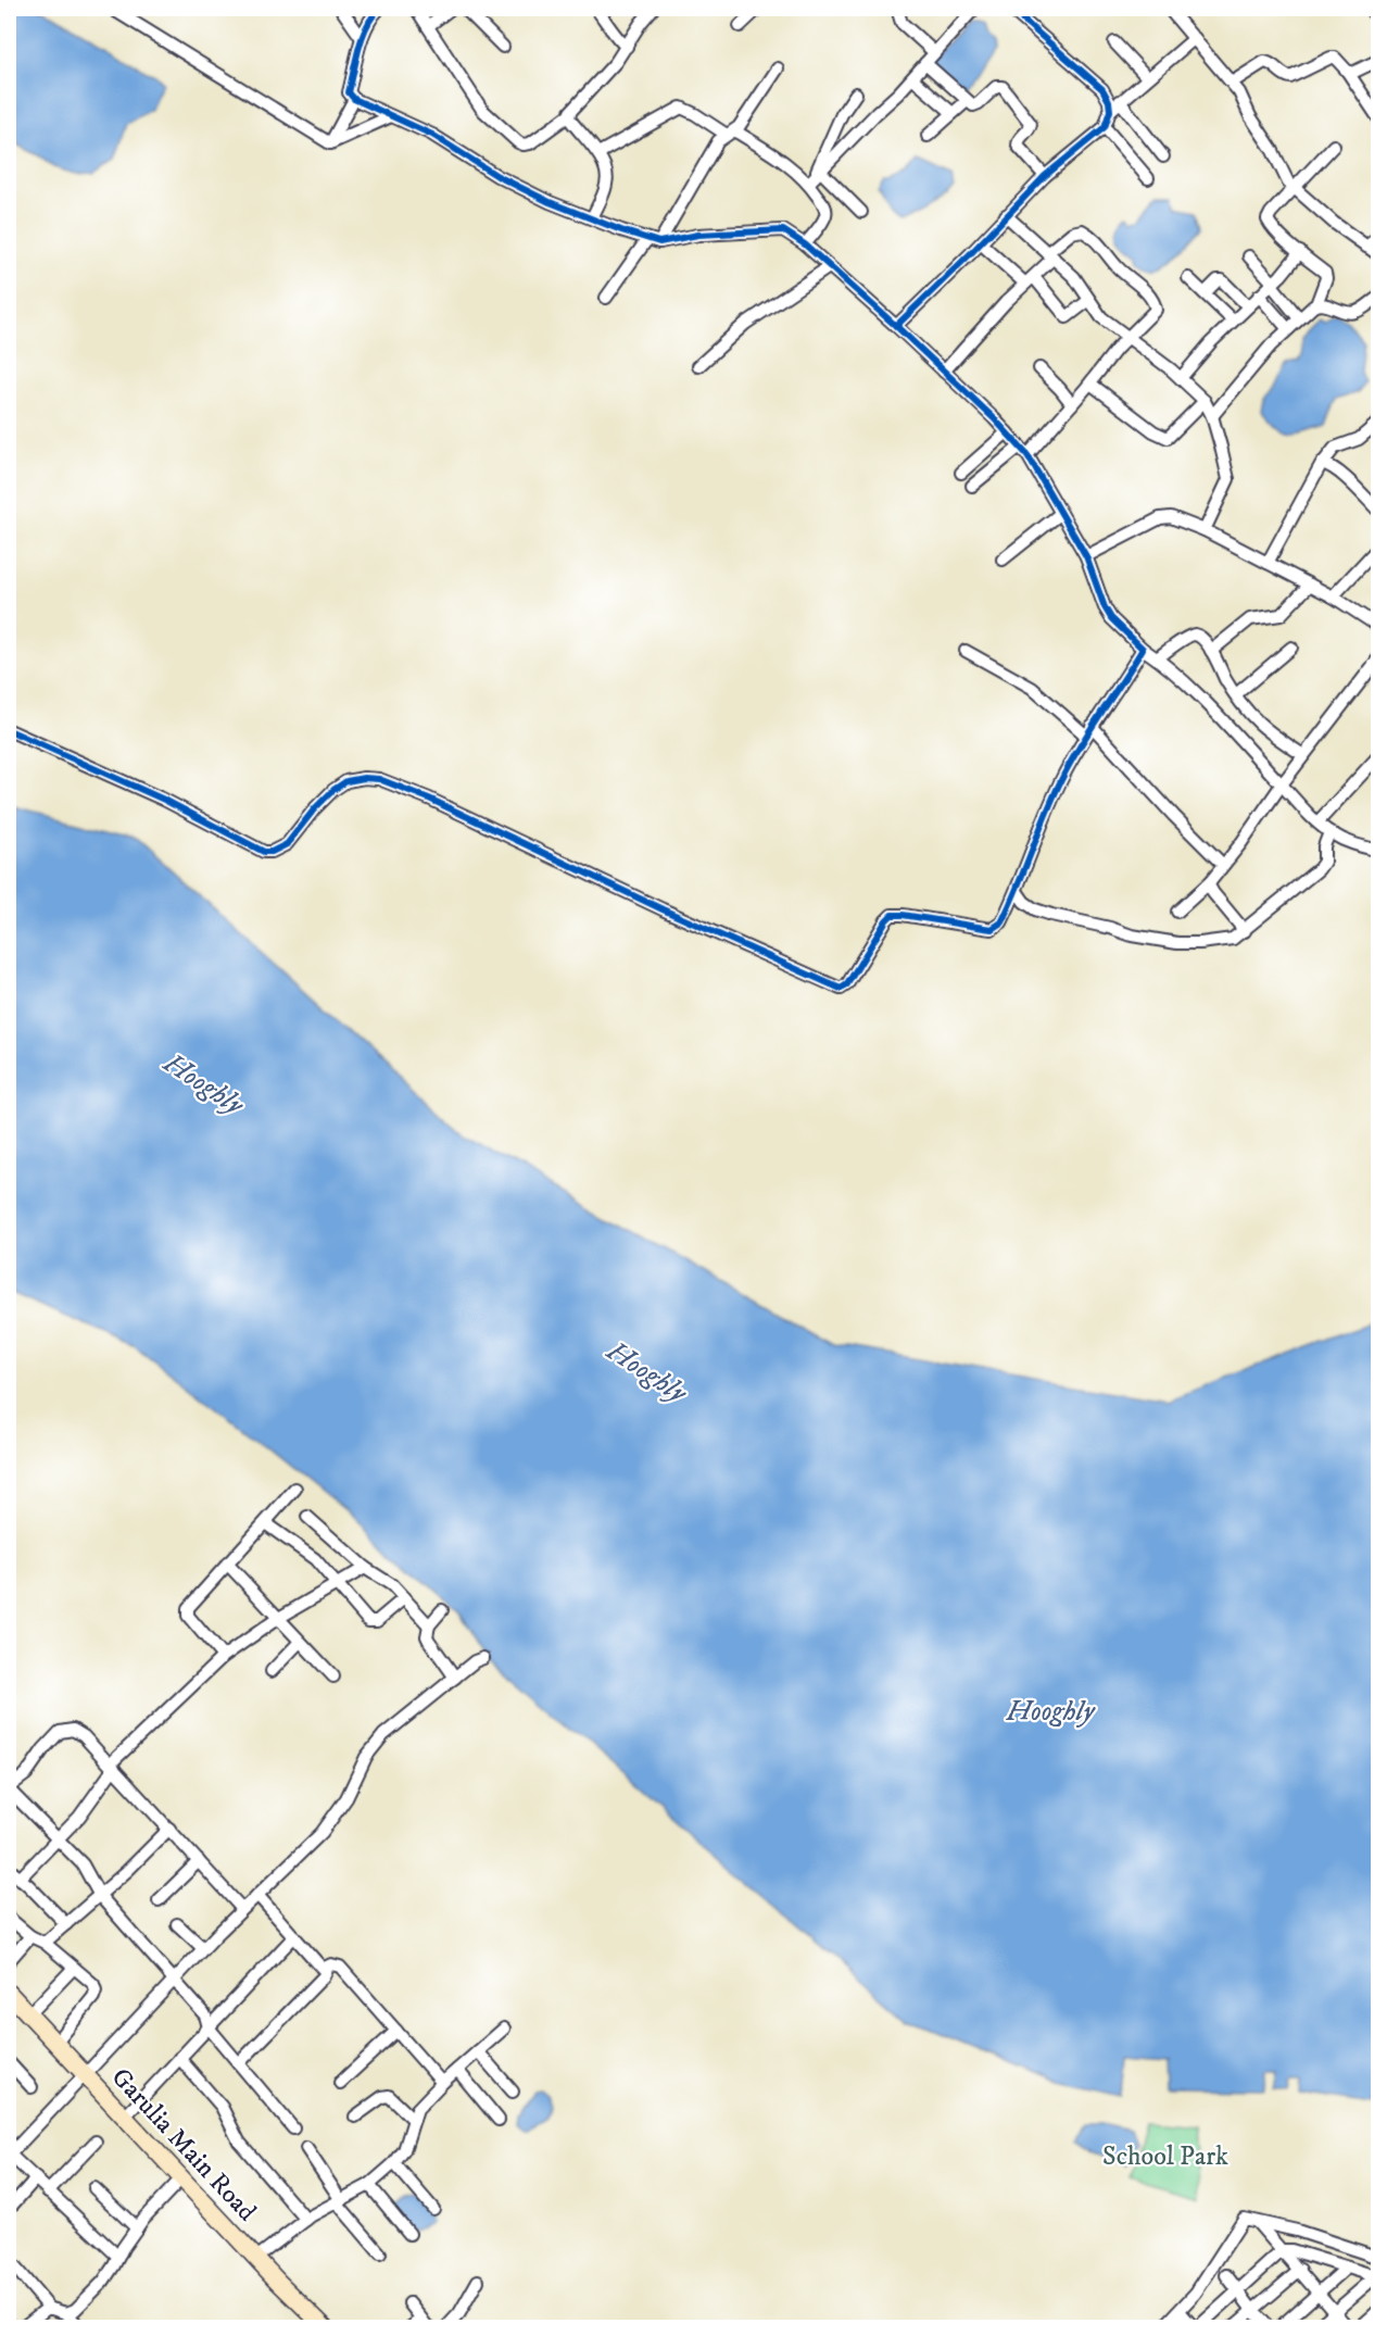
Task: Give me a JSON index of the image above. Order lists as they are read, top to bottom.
{
  "streets": {
    "street": ["Garulia Main Road"]
  },
  "water": ["Hooghly"],
  "parks": ["School Park"]
}
